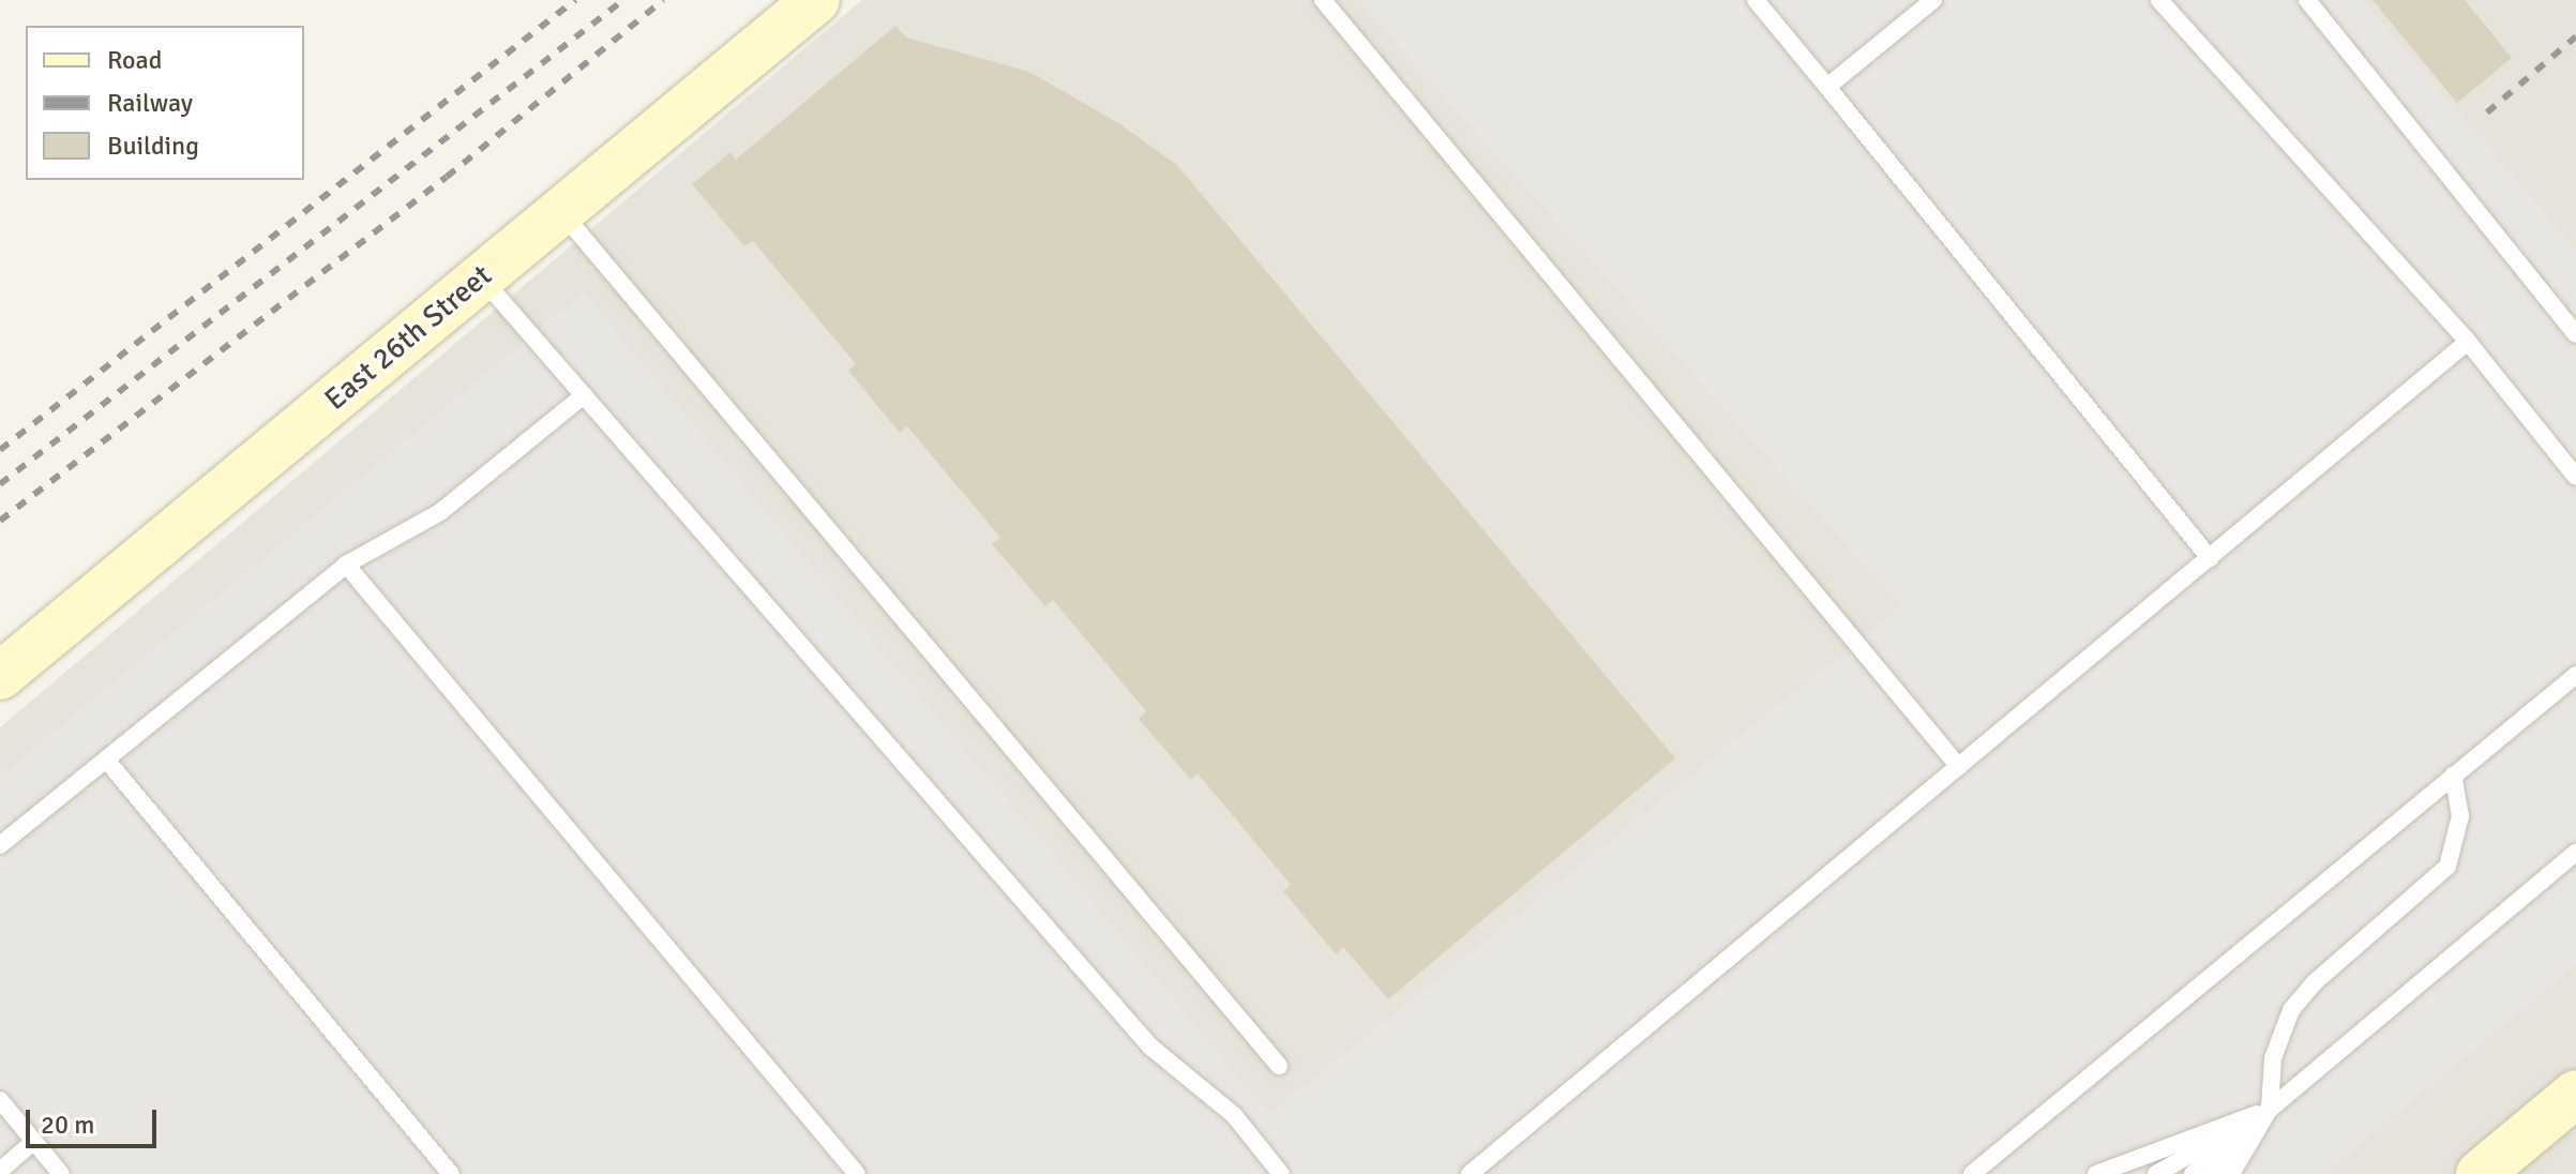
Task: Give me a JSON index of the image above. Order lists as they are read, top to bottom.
{
  "streets": {
    "street": ["East 26th Street"]
  },
  "legend": ["Road", "Railway", "Building"],
  "scale_bar": "20 m"
}
